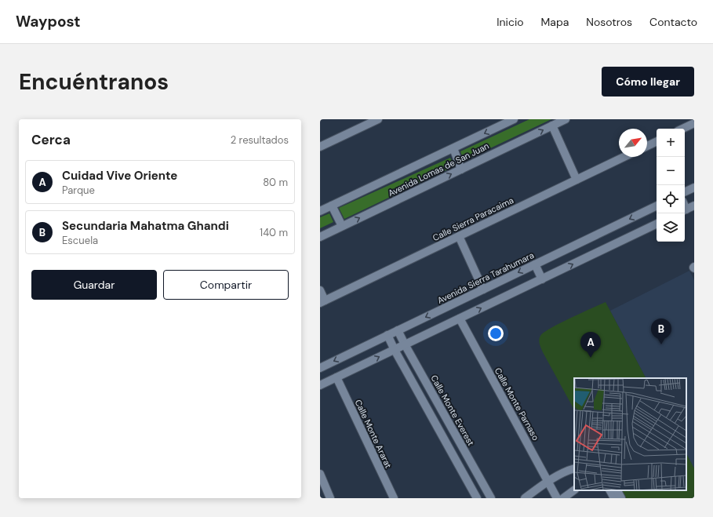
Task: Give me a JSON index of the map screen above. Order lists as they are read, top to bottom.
{
  "streets": {
    "street": [
      "Avenida Lomas de San Juan",
      "Calle Sierra Paracaima",
      "Avenida Sierra Tarahumara",
      "Calle Monte Parnaso",
      "Calle Monte Everest",
      "Calle Monte Ararat"
    ]
  },
  "crossings": [
    ["Avenida Sierra Tarahumara", "Calle Monte Everest"]
  ],
  "north": "top right",
  "page": {
    "header": "Waypost",
    "nav": [
      "Inicio",
      "Mapa",
      "Nosotros",
      "Contacto"
    ],
    "buttons": [
      "Cómo llegar",
      ["Guardar", "Compartir"]
    ],
    "title": "Encuéntranos",
    "heading": ["Cerca", "2 resultados"],
    "map_buttons": ["+", "−"],
    "list": [
      {
        "mark": "A",
        "name": "Cuidad Vive Oriente",
        "note": "Parque",
        "value": "80 m"
      },
      {
        "mark": "B",
        "name": "Secundaria Mahatma Ghandi",
        "note": "Escuela",
        "value": "140 m"
      }
    ],
    "pins": ["B", "A"]
  }
}
